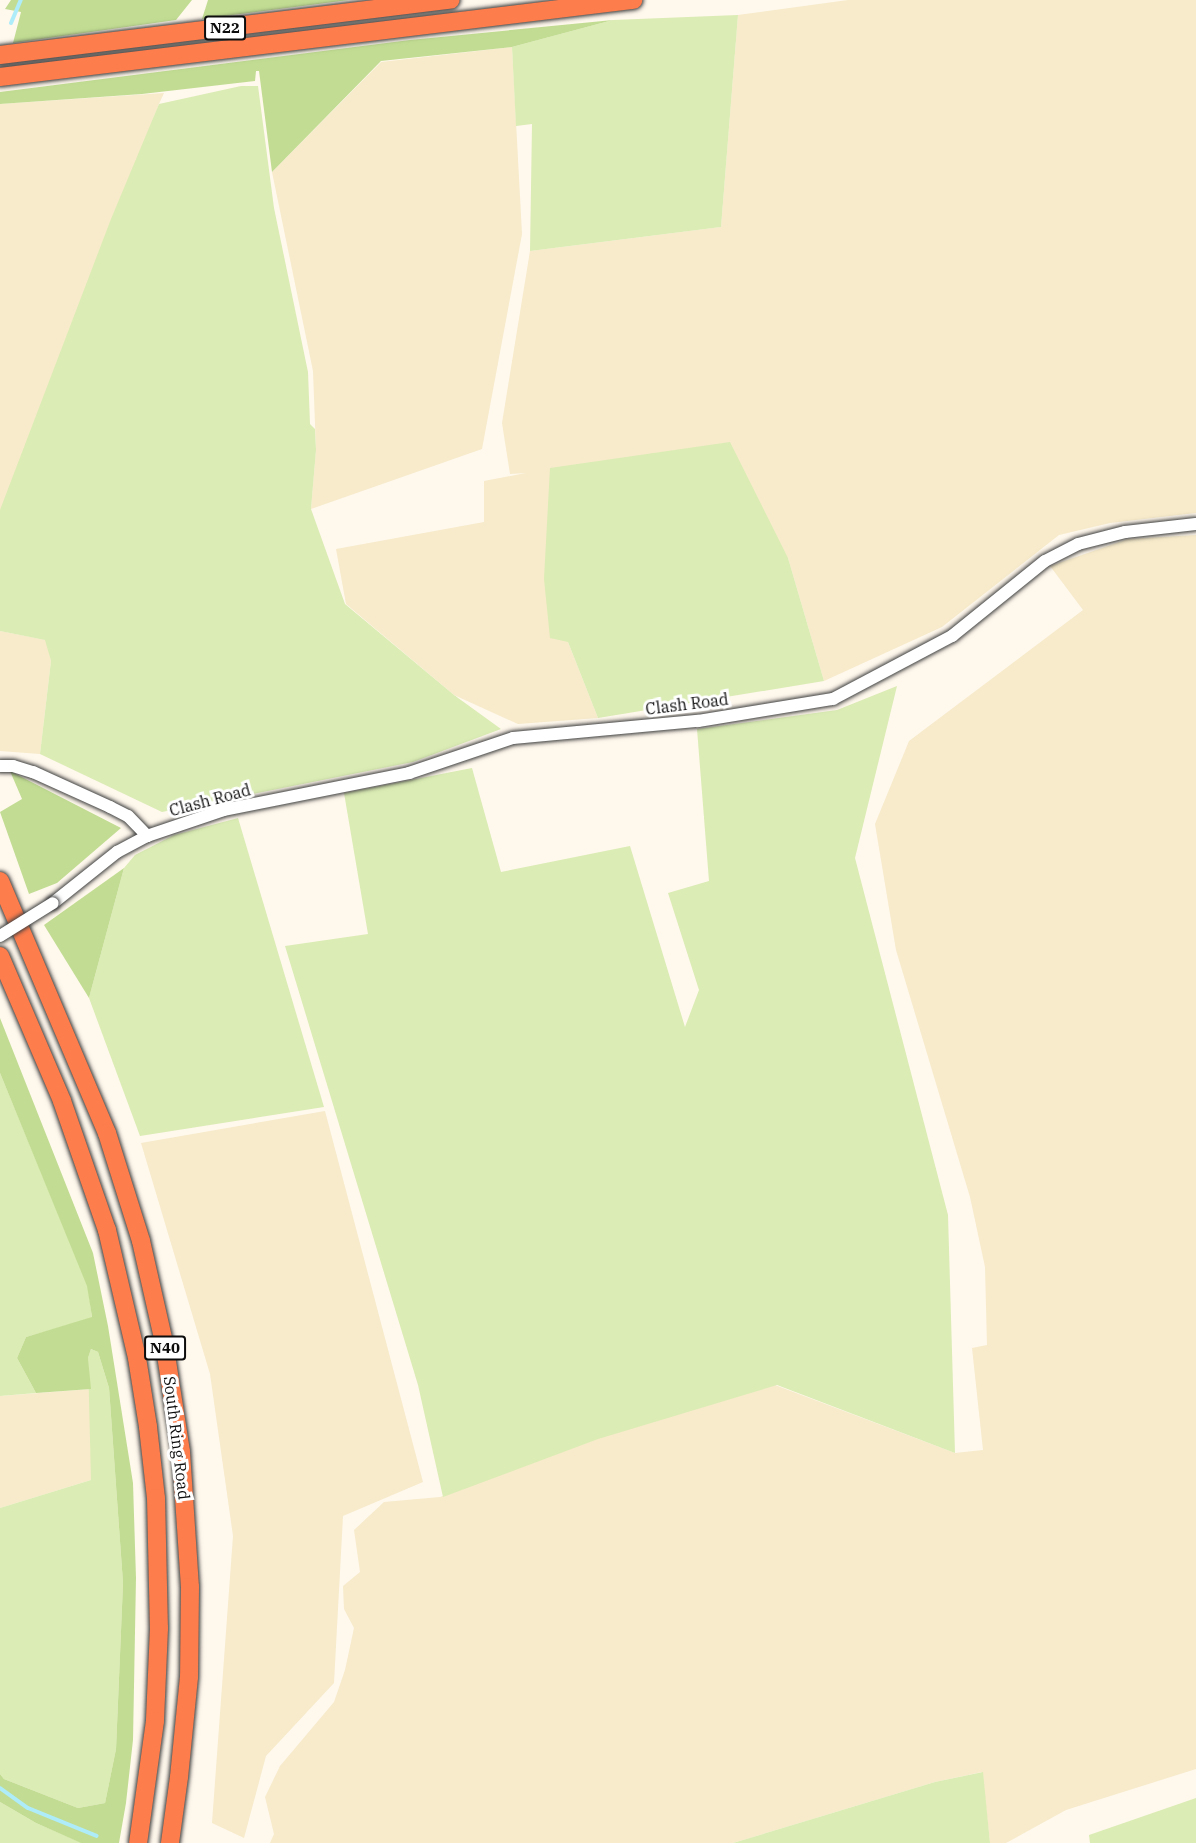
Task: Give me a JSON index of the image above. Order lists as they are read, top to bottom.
{
  "streets": {
    "highway": ["N22", "N40", "South Ring Road"],
    "street": ["Clash Road"]
  }
}
